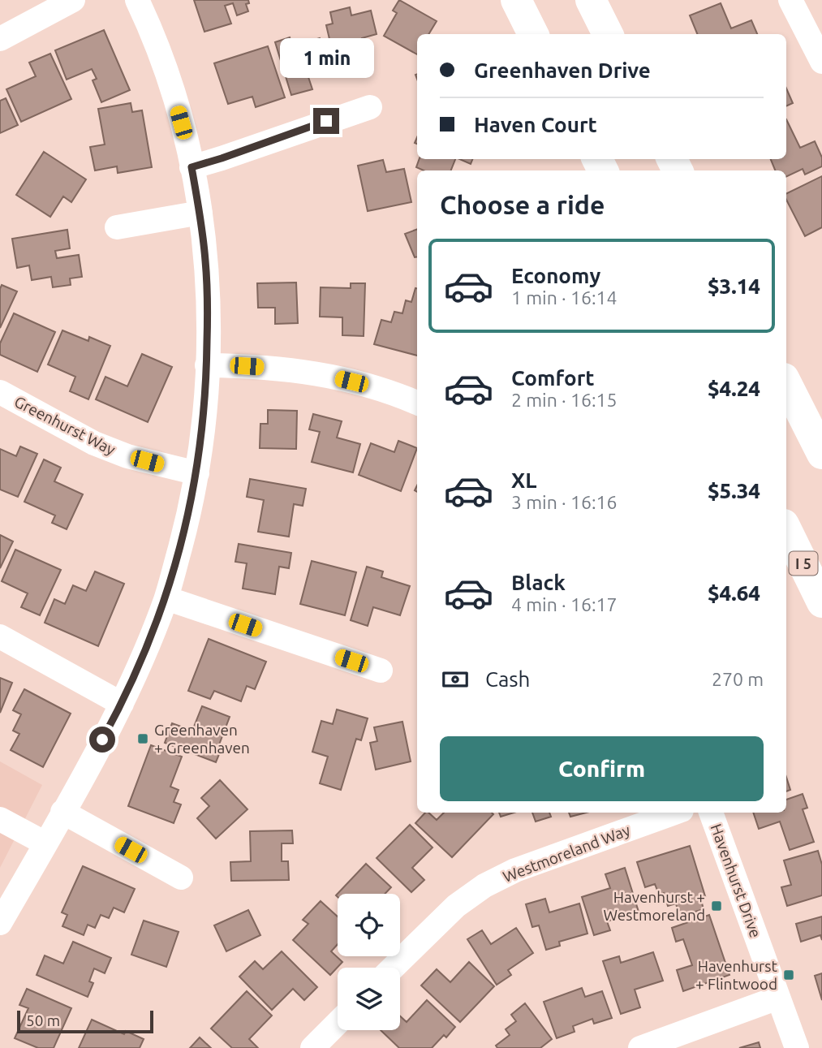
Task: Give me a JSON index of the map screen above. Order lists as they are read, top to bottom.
{
  "streets": {
    "highway": ["I 5"],
    "street": ["Greenhurst Way", "Westmoreland Way", "Havenhurst Drive"]
  },
  "places": {
    "transit": ["Greenhaven + Greenhaven", "Havenhurst + Westmoreland", "Havenhurst + Flintwood"]
  },
  "scale_bar": "50 m",
  "page": {
    "banner": ["Greenhaven Drive", "Haven Court"],
    "bubble": "1 min",
    "heading": "Choose a ride",
    "list": [
      {
        "name": "Economy",
        "note": "1 min · 16:14",
        "value": "$3.14"
      },
      {
        "name": "Comfort",
        "note": "2 min · 16:15",
        "value": "$4.24"
      },
      {
        "name": "XL",
        "note": "3 min · 16:16",
        "value": "$5.34"
      },
      {
        "name": "Black",
        "note": "4 min · 16:17",
        "value": "$4.64"
      }
    ],
    "pay": ["Cash", "270 m"],
    "buttons": "Confirm",
    "scale": "50 m"
  }
}
